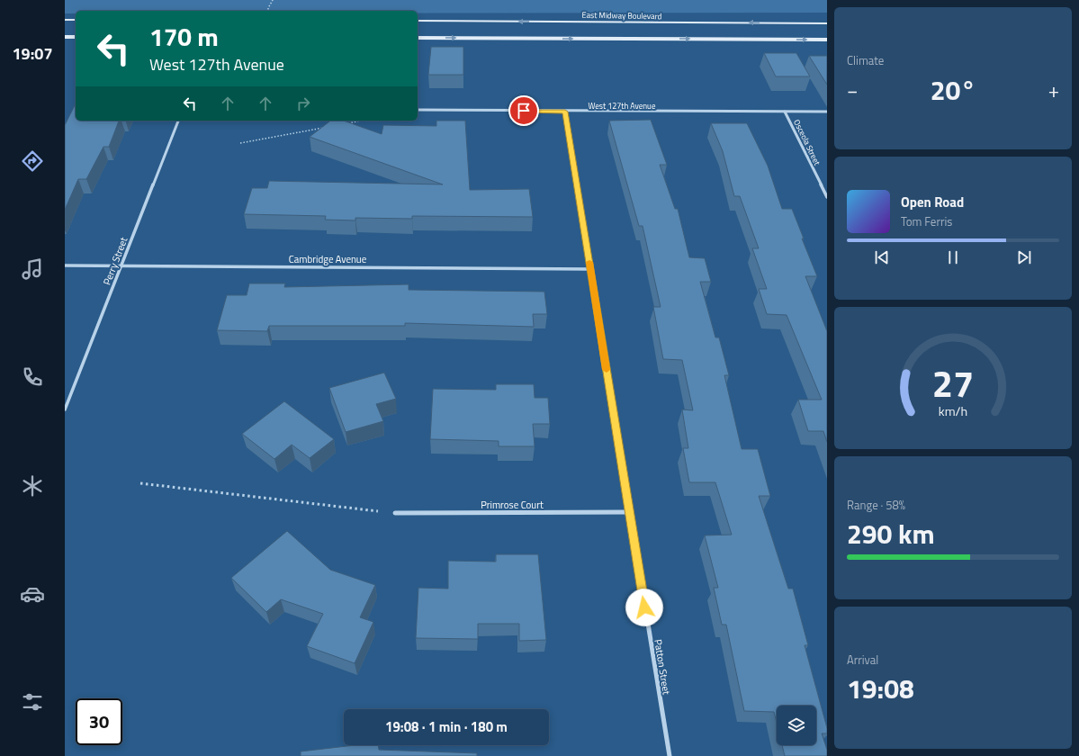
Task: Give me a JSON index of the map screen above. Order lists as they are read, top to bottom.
{
  "streets": {
    "main road": ["East Midway Boulevard"],
    "street": [
      "West 127th Avenue",
      "Osceola Street",
      "Cambridge Avenue",
      "Perry Street",
      "Primrose Court",
      "Patton Street"
    ]
  },
  "crossings": [
    ["West 127th Avenue", "Osceola Street"],
    ["West 127th Avenue", "Patton Street"],
    ["Cambridge Avenue", "Perry Street"],
    ["Cambridge Avenue", "Patton Street"],
    ["Primrose Court", "Patton Street"]
  ],
  "page": {
    "tabs": "19:07",
    "tile": [
      "Climate",
      ["Range · 58%", "290 km"],
      ["Arrival", "19:08"]
    ],
    "turn": ["170 m", "West 127th Avenue"],
    "heat": ["−", "20°", "+"],
    "song": ["Open Road", "Tom Ferris"],
    "limit": "30",
    "trip": "19:08 · 1 min · 180 m",
    "gauge": ["27", "km/h"]
  }
}
